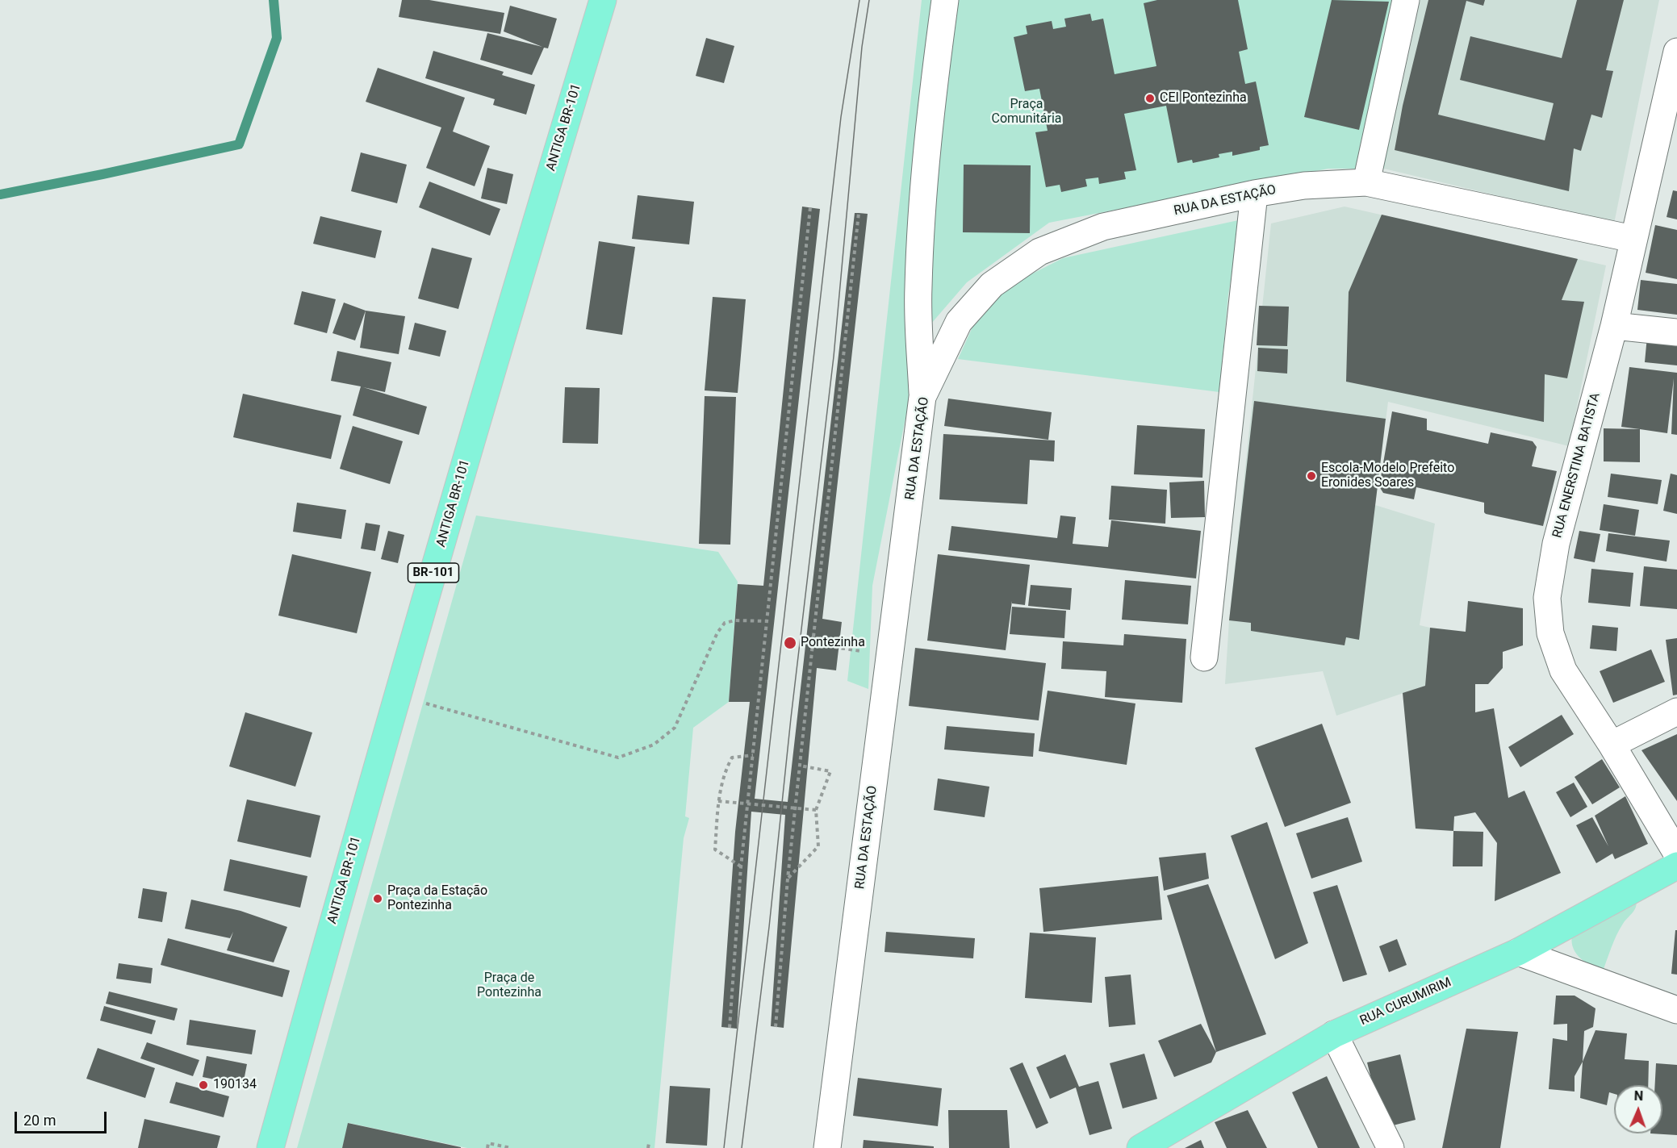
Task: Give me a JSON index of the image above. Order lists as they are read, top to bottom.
{
  "streets": {
    "main road": ["ANTIGA BR-101", "BR-101", "RUA CURUMIRIM"],
    "street": ["RUA DA ESTAÇÃO", "RUA ENERSTINA BATISTA"]
  },
  "crossings": [
    ["RUA DA ESTAÇÃO", "RUA ENERSTINA BATISTA"]
  ],
  "parks": ["Praça Comunitária", "Praça de Pontezinha"],
  "places": [
    "CEI Pontezinha",
    "Escola-Modelo Prefeito Eronides Soares",
    "Pontezinha",
    "Praça da Estação Pontezinha",
    "190134"
  ],
  "scale_bar": "20 m",
  "north": "top"
}
